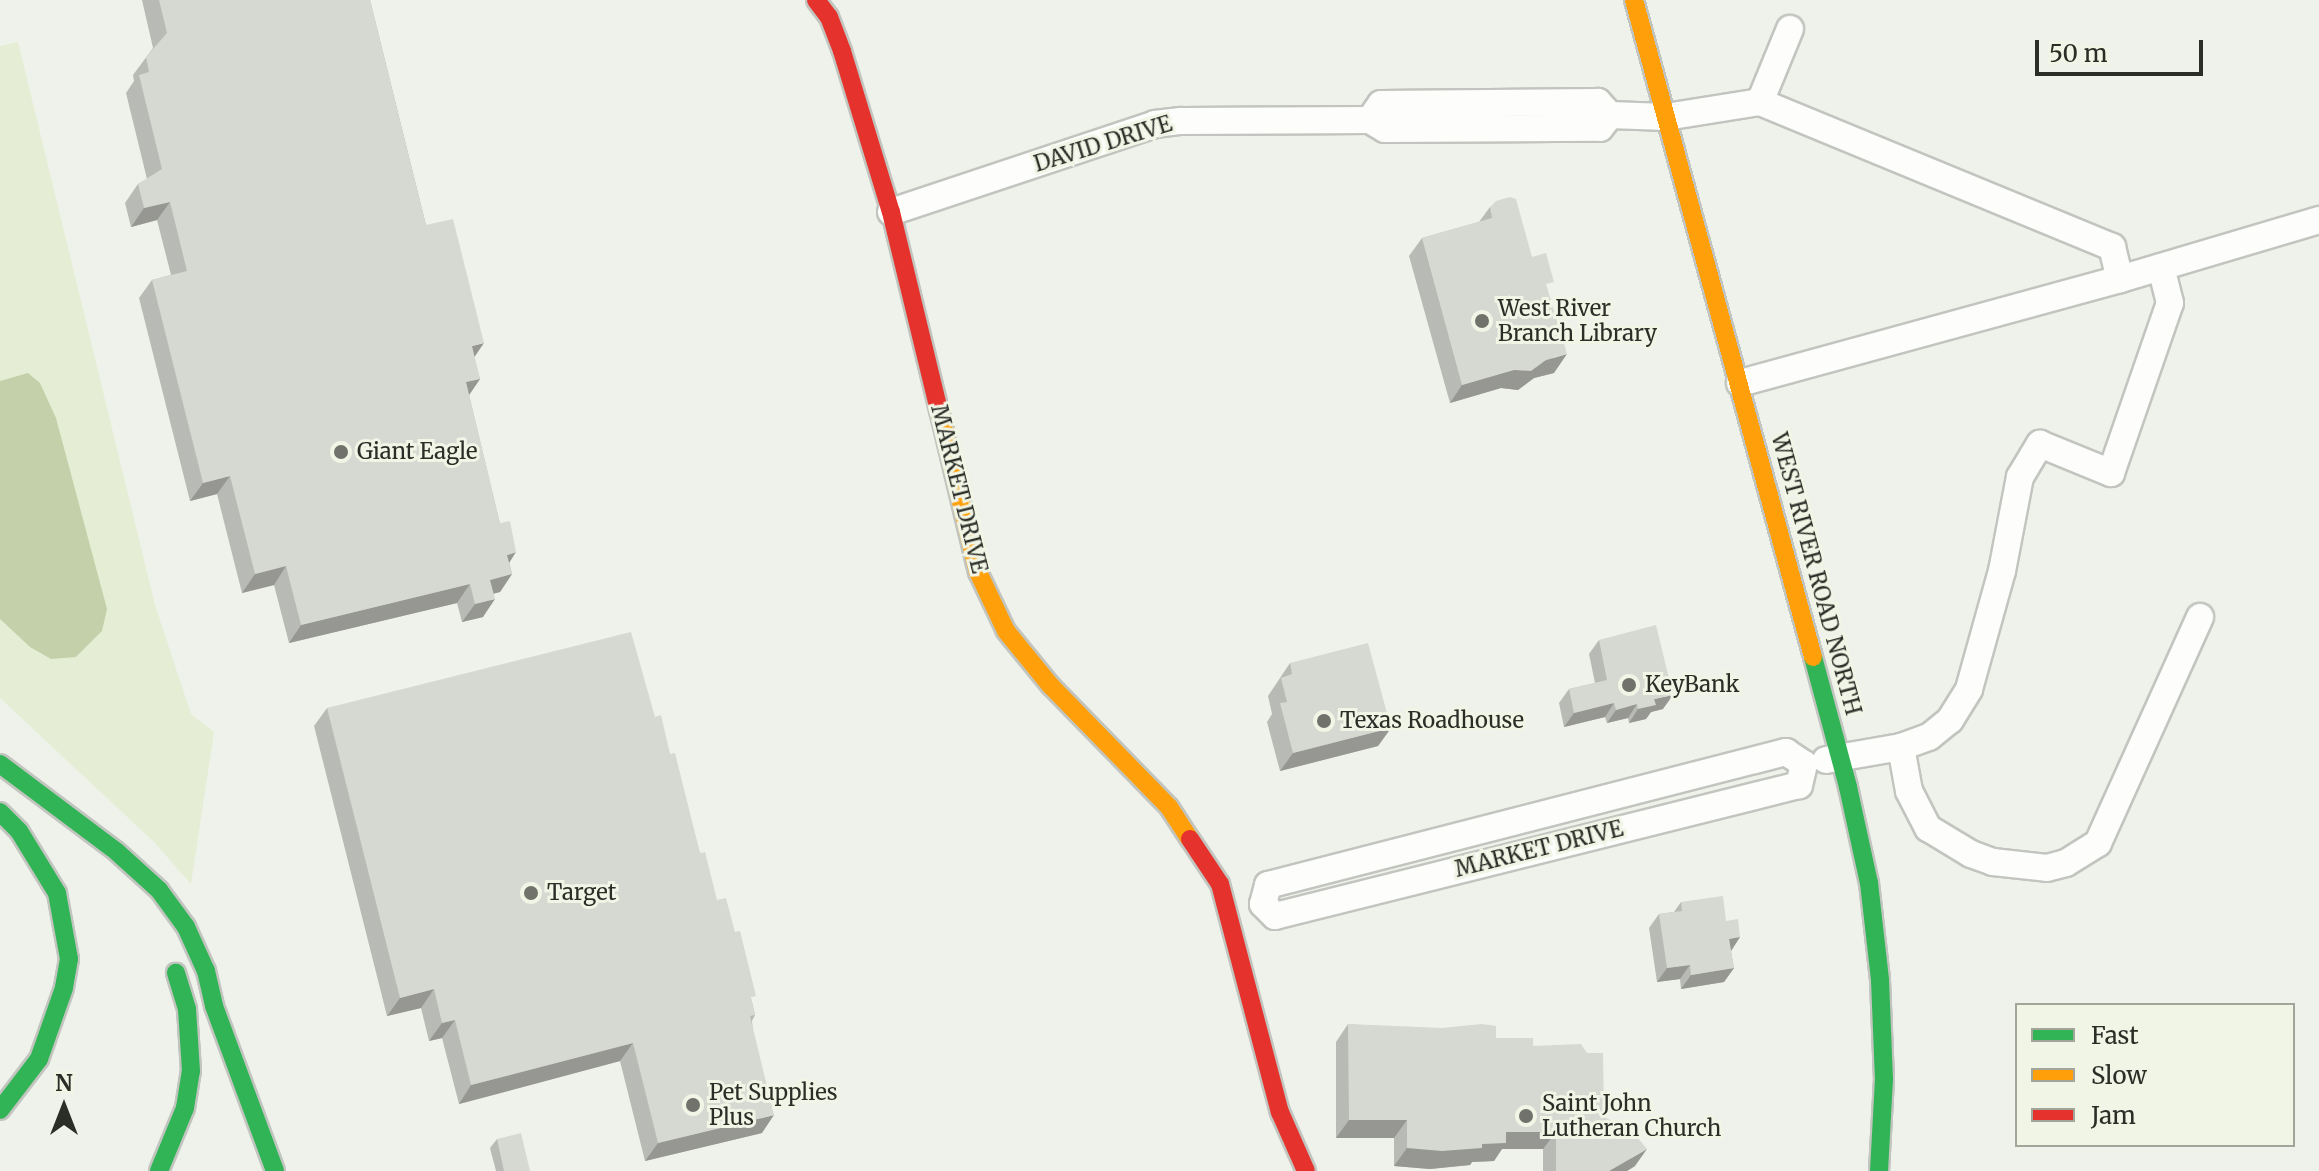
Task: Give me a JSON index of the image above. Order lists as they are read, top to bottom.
{
  "streets": {
    "main road": ["MARKET DRIVE", "WEST RIVER ROAD NORTH"],
    "street": ["DAVID DRIVE"]
  },
  "crossings": [
    ["DAVID DRIVE", "MARKET DRIVE"],
    ["DAVID DRIVE", "WEST RIVER ROAD NORTH"],
    ["MARKET DRIVE", "WEST RIVER ROAD NORTH"]
  ],
  "places": [
    "West River Branch Library",
    "Giant Eagle",
    "KeyBank",
    "Texas Roadhouse",
    "Target",
    "Pet Supplies Plus",
    "Saint John Lutheran Church"
  ],
  "legend": ["Fast", "Slow", "Jam"],
  "scale_bar": "50 m",
  "north": "top"
}
